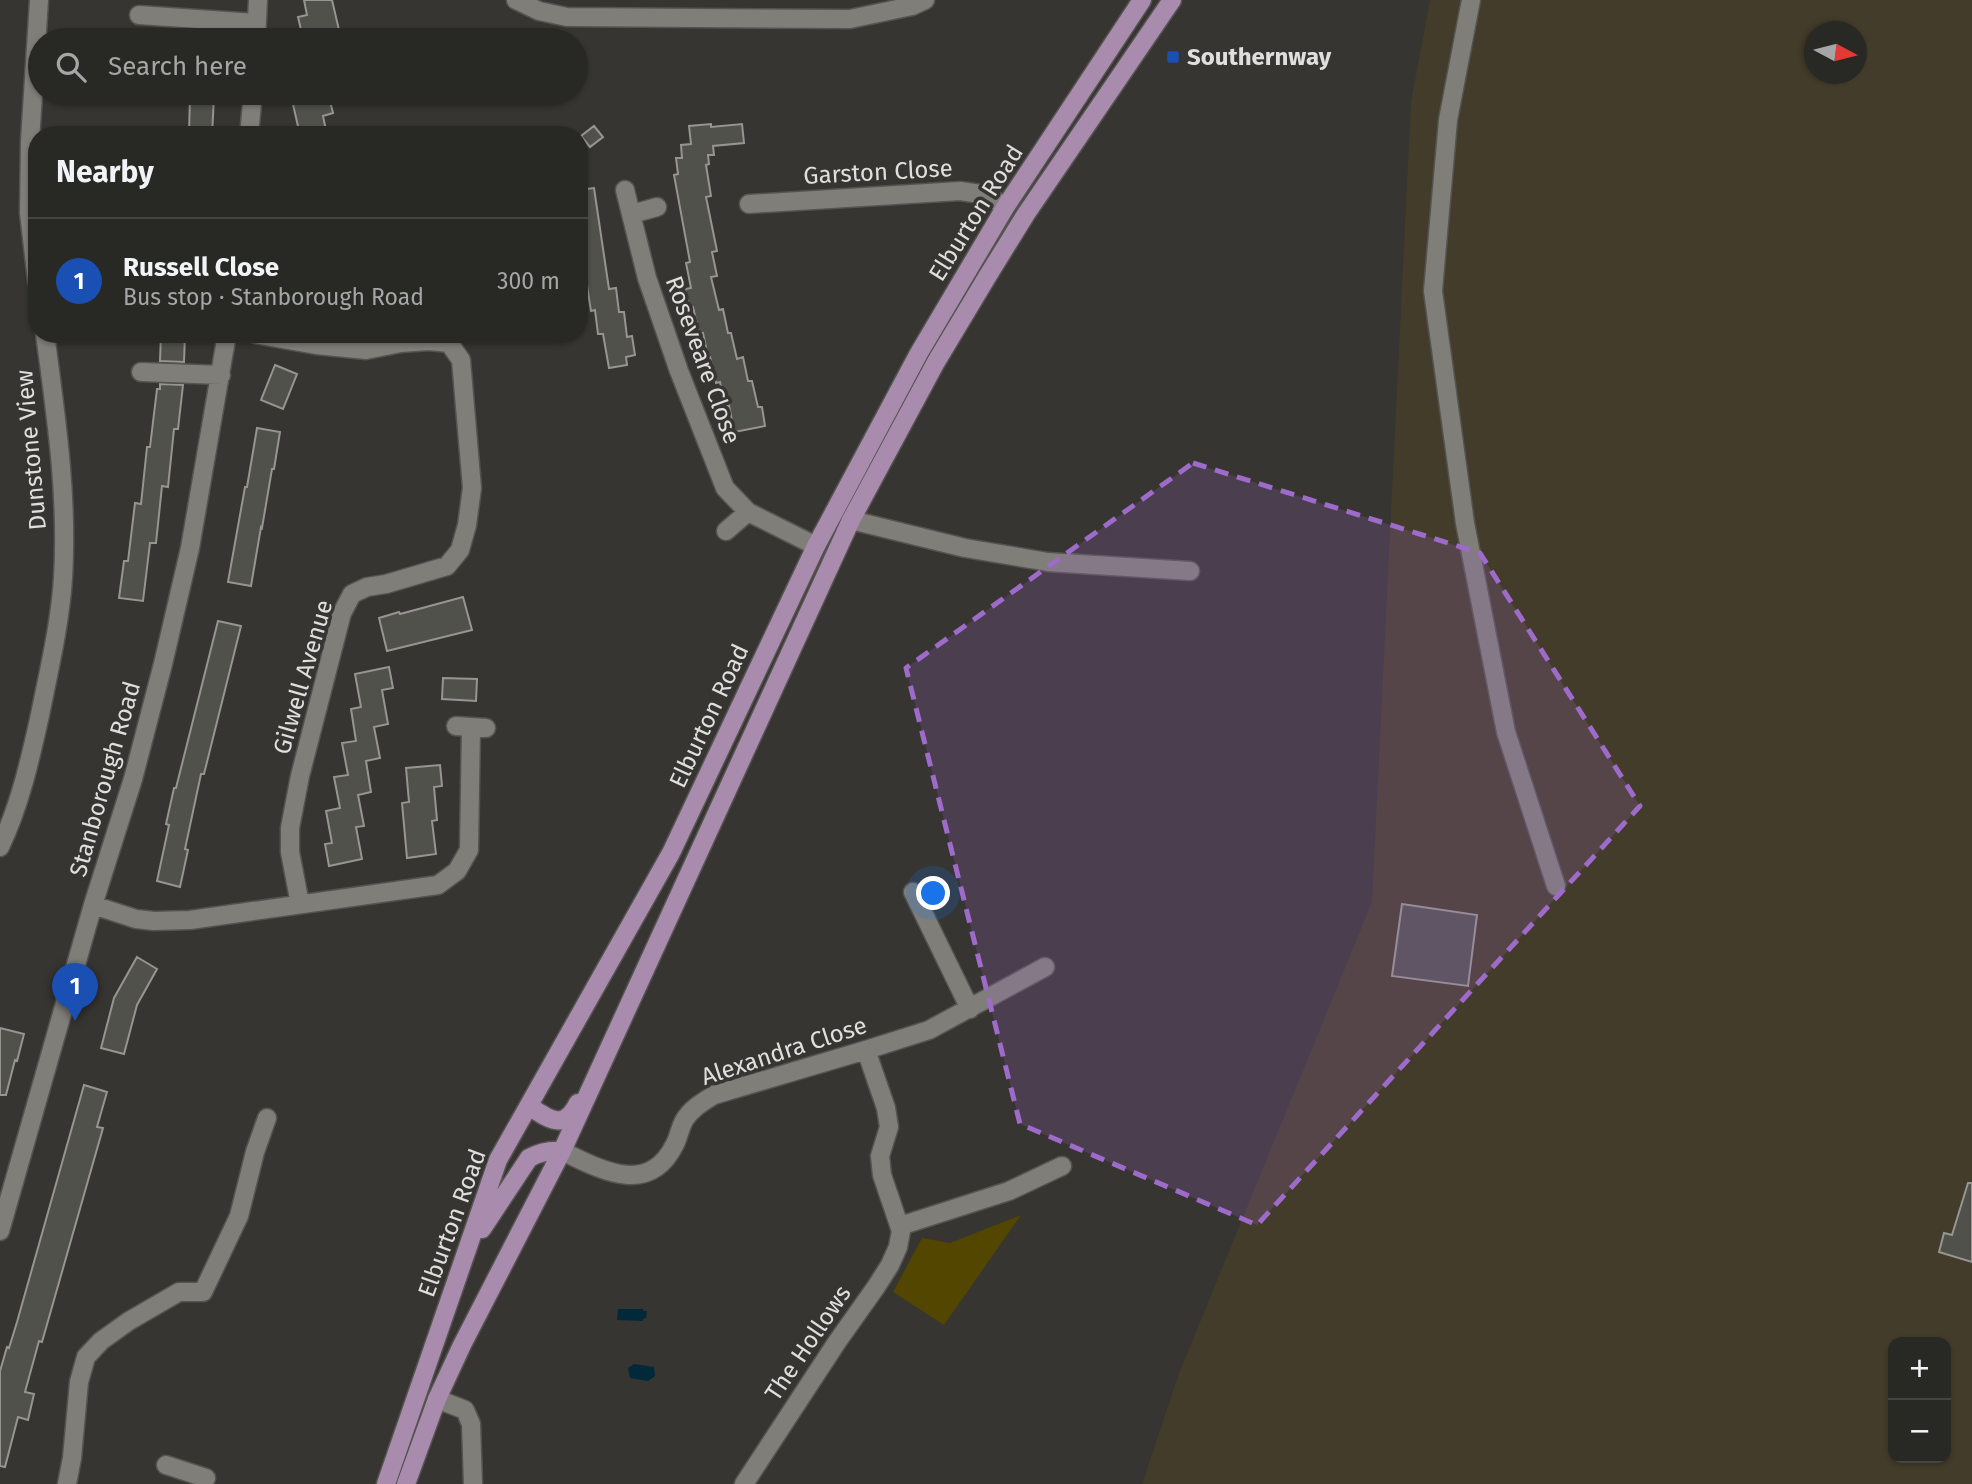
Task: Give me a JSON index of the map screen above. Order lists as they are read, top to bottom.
{
  "streets": {
    "main road": ["Elburton Road"],
    "street": [
      "Garston Close",
      "Roseveare Close",
      "Dunstone View",
      "Gilwell Avenue",
      "Stanborough Road",
      "Alexandra Close",
      "The Hollows"
    ]
  },
  "crossings": [
    ["Garston Close", "Elburton Road"],
    ["Elburton Road", "Roseveare Close"],
    ["Elburton Road", "Alexandra Close"]
  ],
  "places": {
    "transit": ["Southernway"]
  },
  "north": "right",
  "page": {
    "search": "Search here",
    "heading": "Nearby",
    "list": [
      {
        "mark": "1",
        "name": "Russell Close",
        "note": "Bus stop · Stanborough Road",
        "value": "300 m"
      }
    ],
    "pins": "1",
    "map_buttons": ["+", "−"]
  }
}
